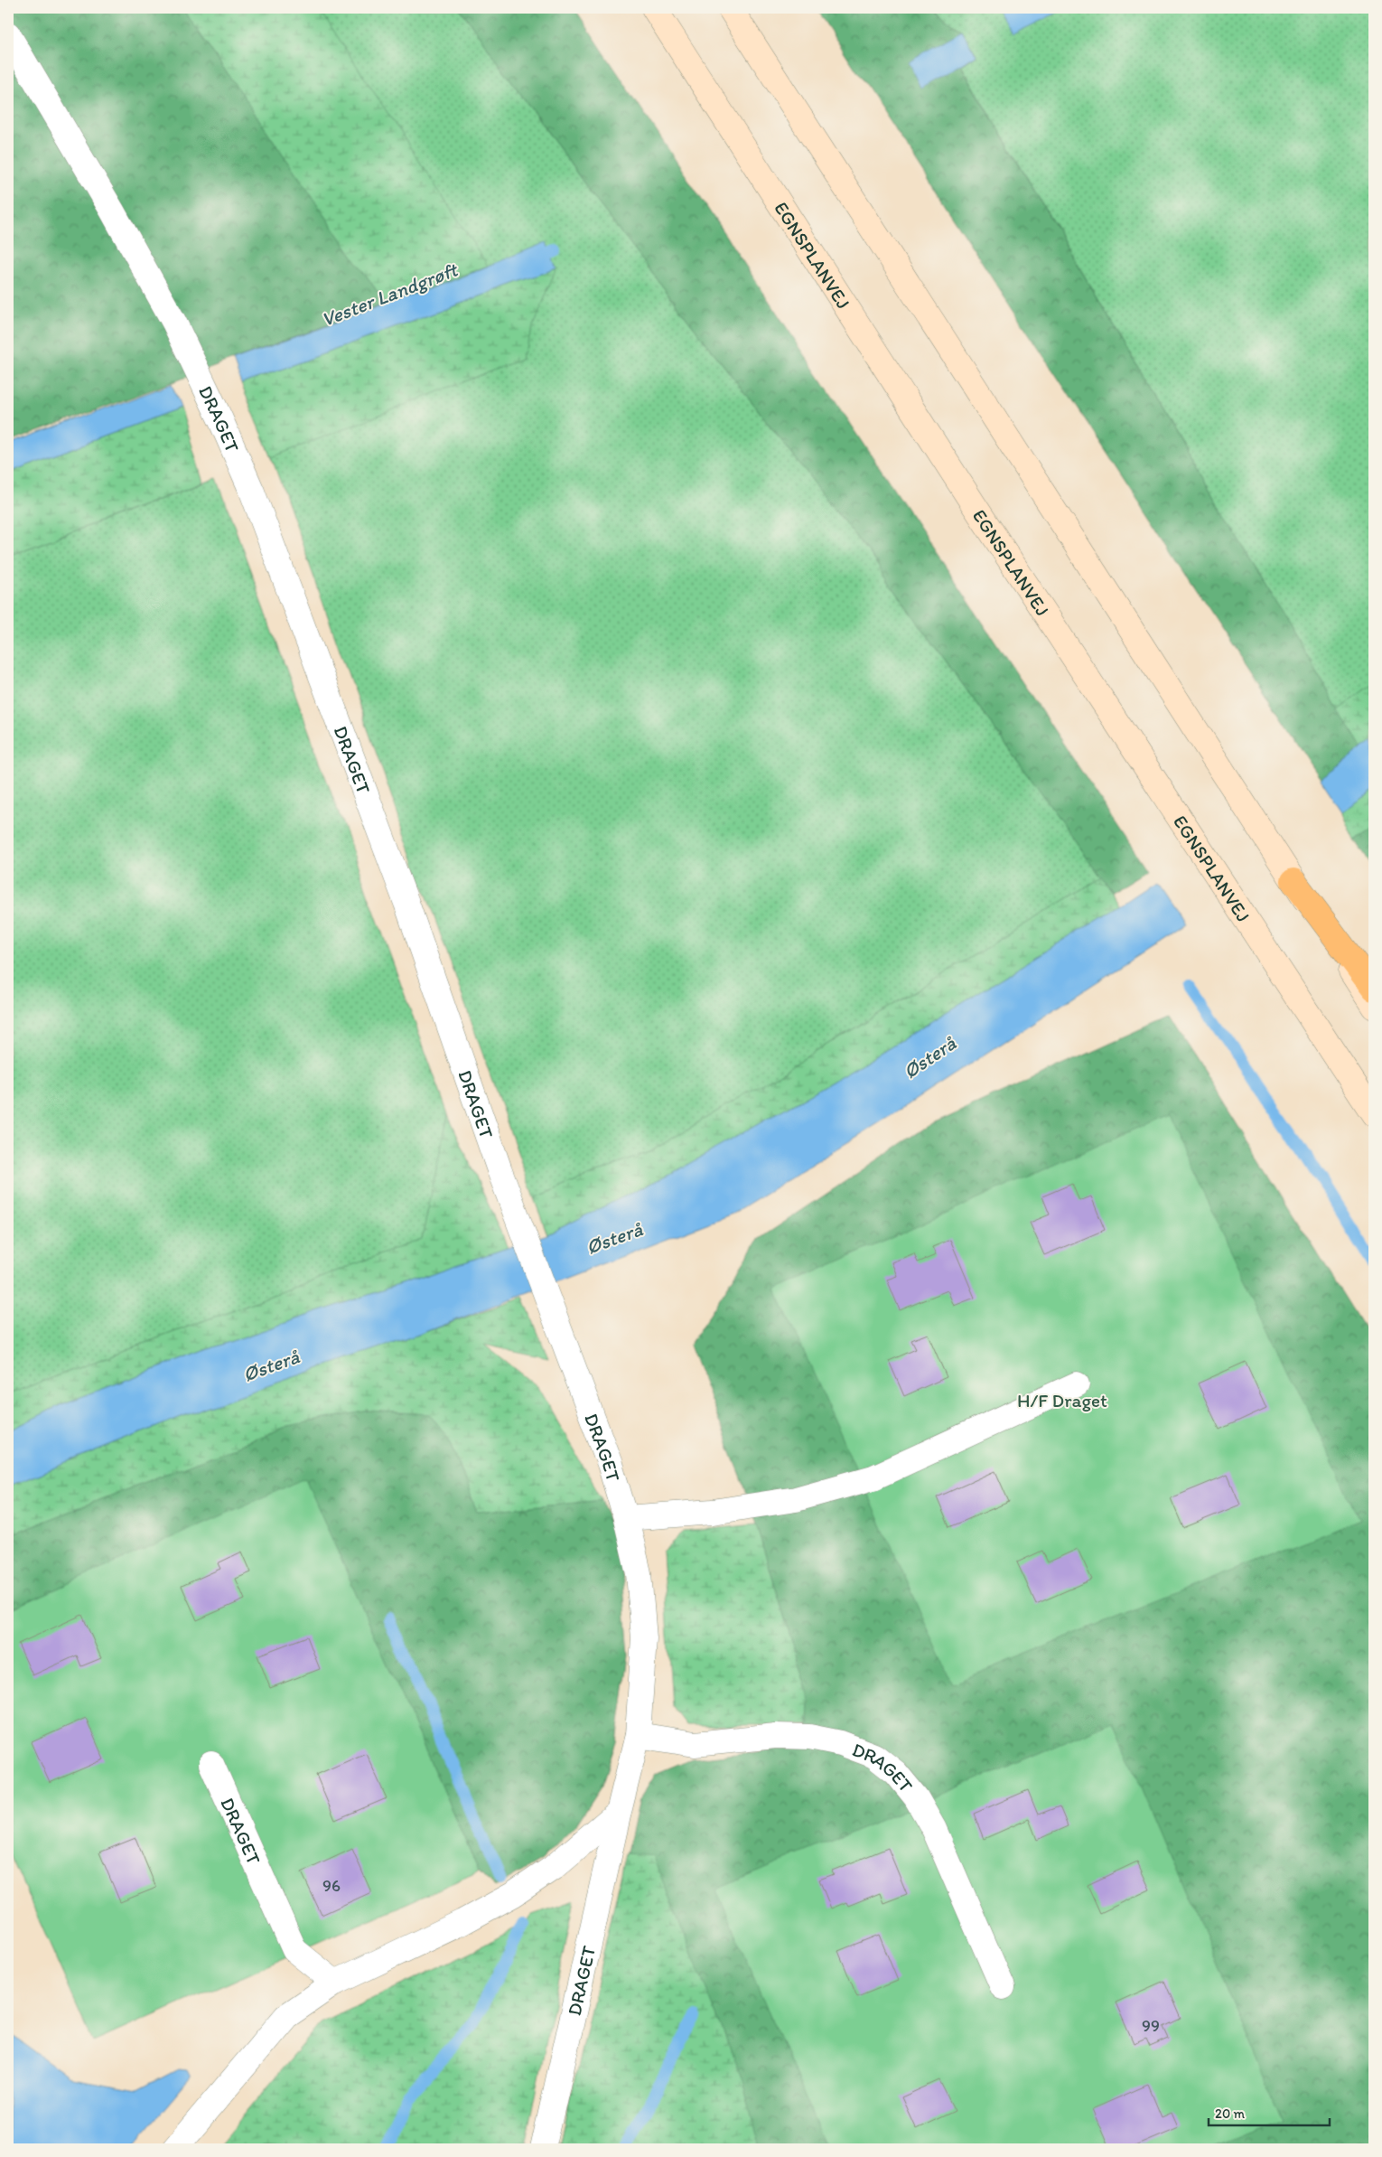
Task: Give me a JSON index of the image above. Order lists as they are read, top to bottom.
{
  "streets": {
    "main road": ["EGNSPLANVEJ"],
    "street": ["DRAGET"]
  },
  "water": ["Vester Landgrøft", "Østerå"],
  "parks": ["H/F Draget"],
  "house_numbers": ["96", "99"],
  "scale_bar": "20 m"
}
